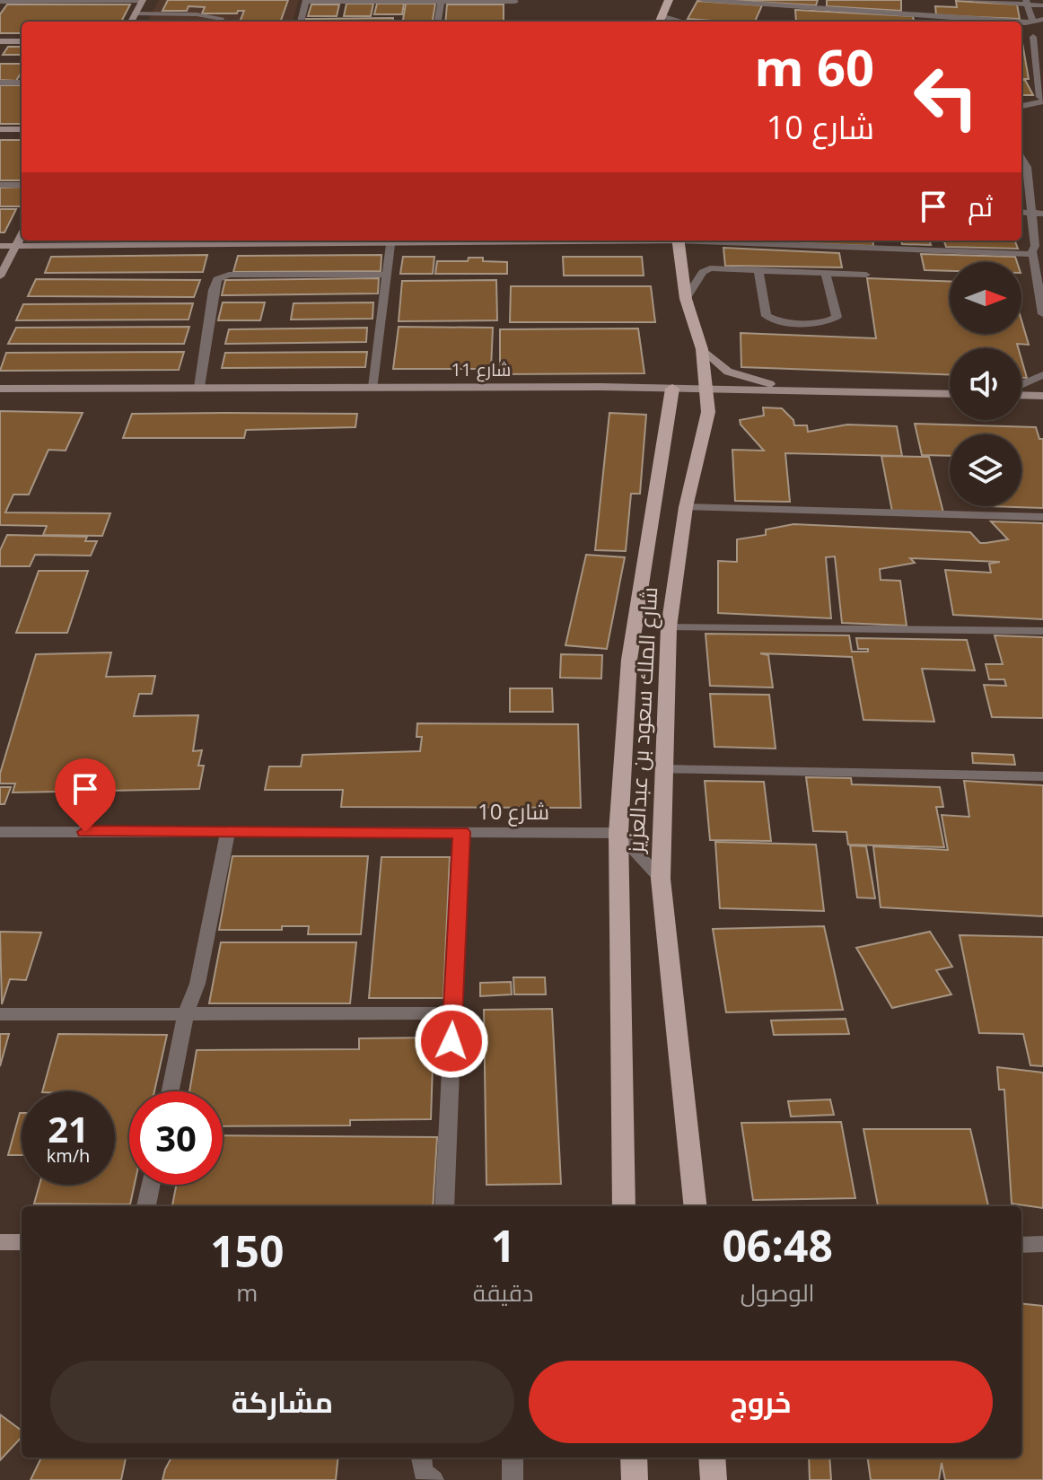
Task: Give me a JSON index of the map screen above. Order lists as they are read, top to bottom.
{
  "streets": {
    "main road": ["شارع الملك سعود بن عبدالعزيز"],
    "street": ["شارع 11", "شارع 10"]
  },
  "crossings": [
    ["شارع 11", "شارع الملك سعود بن عبدالعزيز"],
    ["شارع الملك سعود بن عبدالعزيز", "شارع 10"]
  ],
  "north": "right",
  "page": {
    "turn": ["60 m", "شارع 10"],
    "then": "ثم",
    "speed": "21 km/h",
    "limit": "30",
    "eta": [
      "06:48",
      "الوصول",
      "1",
      "دقيقة",
      "150",
      "m"
    ],
    "buttons": ["خروج", "مشاركة"]
  }
}
